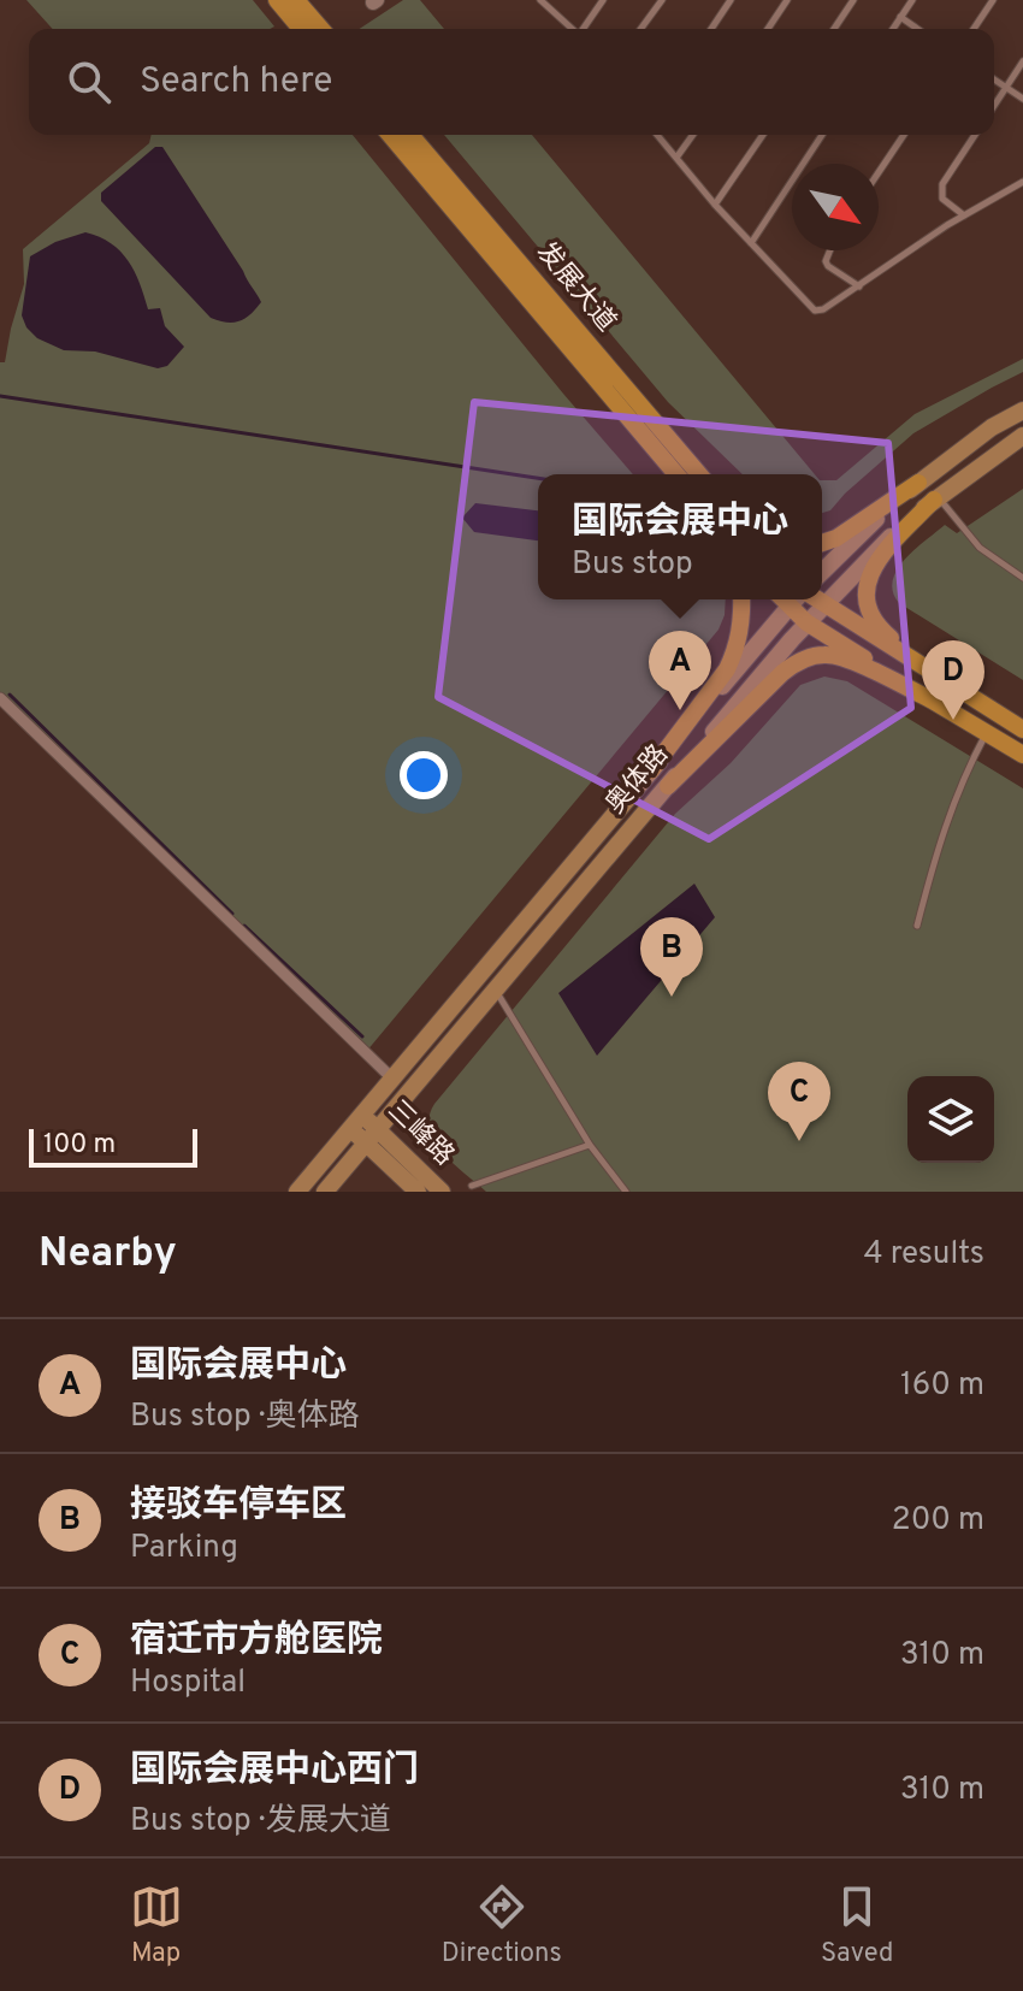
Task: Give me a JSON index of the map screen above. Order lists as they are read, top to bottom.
{
  "streets": {
    "main road": ["发展大道", "奥体路", "三峰路"]
  },
  "crossings": [
    ["奥体路", "三峰路"]
  ],
  "scale_bar": "100 m",
  "north": "bottom right",
  "page": {
    "search": "Search here",
    "popup": ["国际会展中心", "Bus stop"],
    "pins": [
      "A",
      "D",
      "B",
      "C"
    ],
    "scale": "100 m",
    "heading": ["Nearby", "4 results"],
    "list": [
      {
        "mark": "A",
        "name": "国际会展中心",
        "note": "Bus stop · 奥体路",
        "value": "160 m"
      },
      {
        "mark": "B",
        "name": "接驳车停车区",
        "note": "Parking",
        "value": "200 m"
      },
      {
        "mark": "C",
        "name": "宿迁市方舱医院",
        "note": "Hospital",
        "value": "310 m"
      },
      {
        "mark": "D",
        "name": "国际会展中心西门",
        "note": "Bus stop · 发展大道",
        "value": "310 m"
      }
    ],
    "nav": ["Map", "Directions", "Saved"]
  }
}
